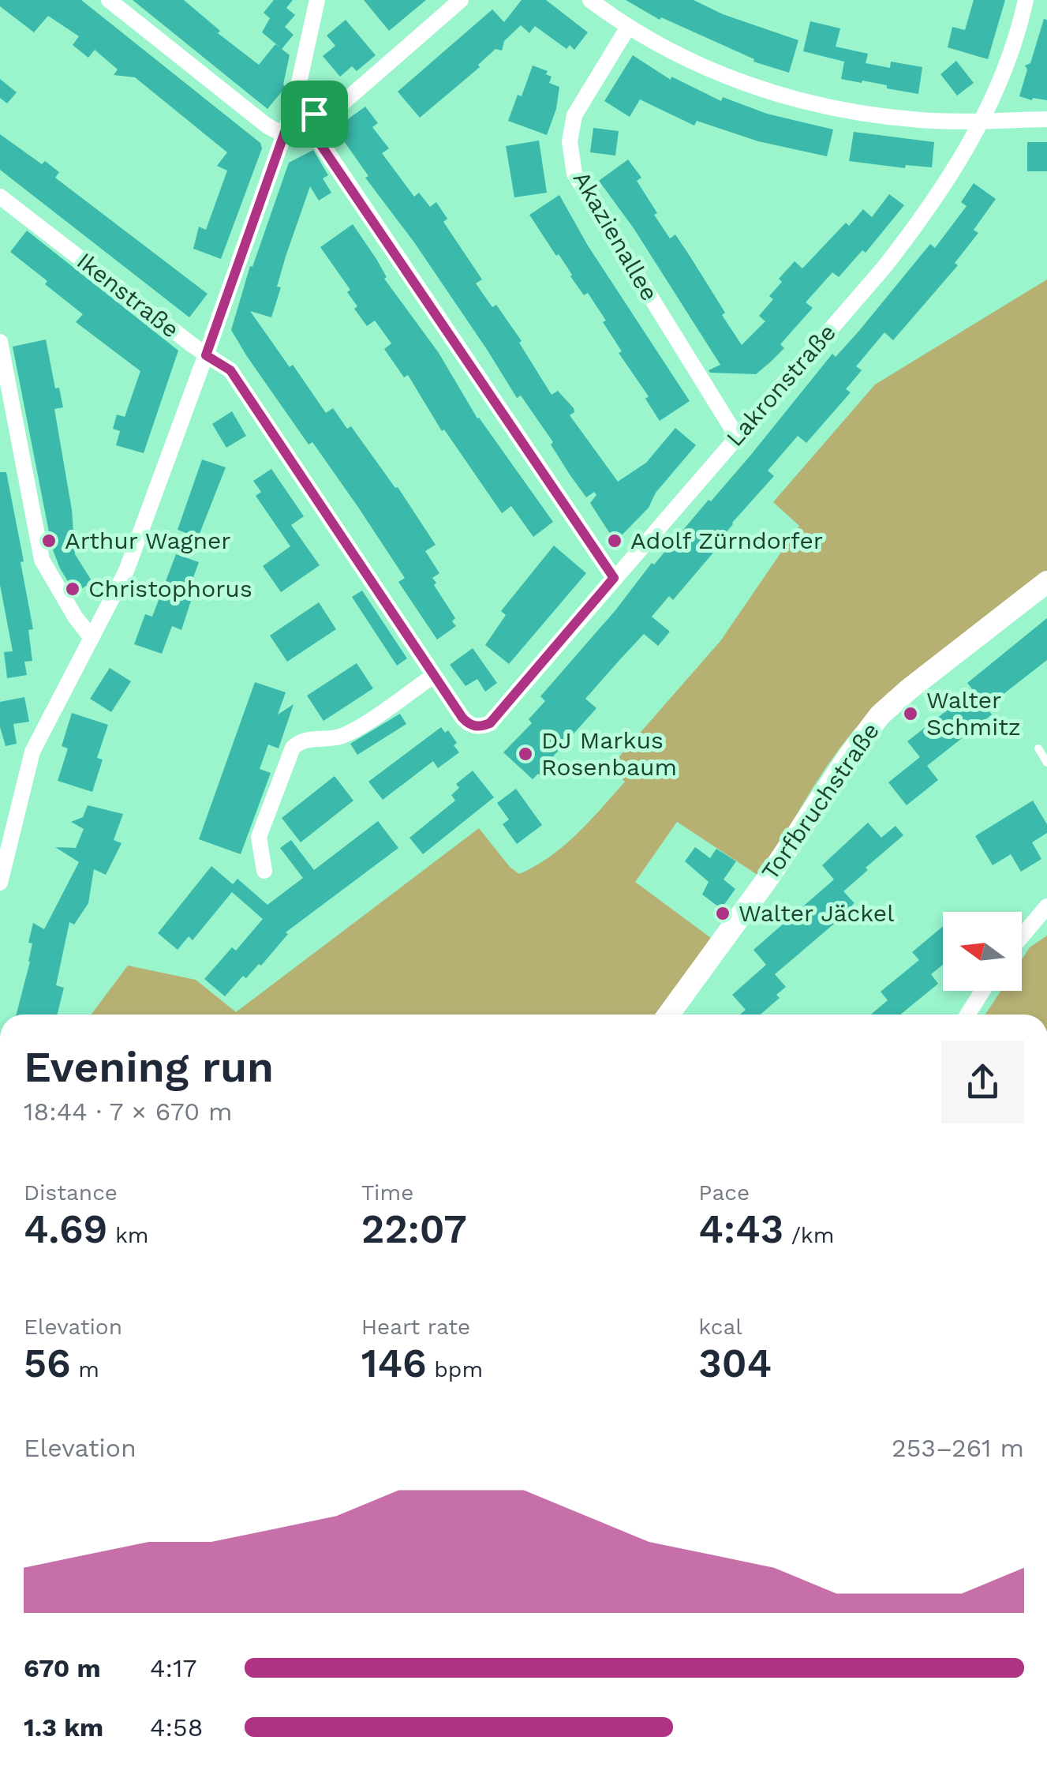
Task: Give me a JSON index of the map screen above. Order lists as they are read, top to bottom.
{
  "streets": {
    "main road": ["Torfbruchstraße"],
    "street": ["Akazienallee", "Ikenstraße", "Lakronstraße"]
  },
  "crossings": [
    ["Akazienallee", "Lakronstraße"],
    ["Ikenstraße", "Lakronstraße"]
  ],
  "places": [
    "Arthur Wagner",
    "Adolf Zürndorfer",
    "Christophorus",
    "Walter Schmitz",
    "DJ Markus Rosenbaum",
    "Walter Jäckel"
  ],
  "north": "left",
  "page": {
    "heading": ["Evening run", "18:44 · 7 × 670 m"],
    "stats": [
      ["Distance", "4.69 km"],
      ["Time", "22:07"],
      ["Pace", "4:43 /km"],
      ["Elevation", "56 m"],
      ["Heart rate", "146 bpm"],
      ["kcal", "304"]
    ],
    "chart": ["Elevation", "253–261 m"],
    "list": [
      {
        "name": "670 m",
        "note": "4:17"
      },
      {
        "name": "1.3 km",
        "note": "4:58"
      }
    ]
  }
}
